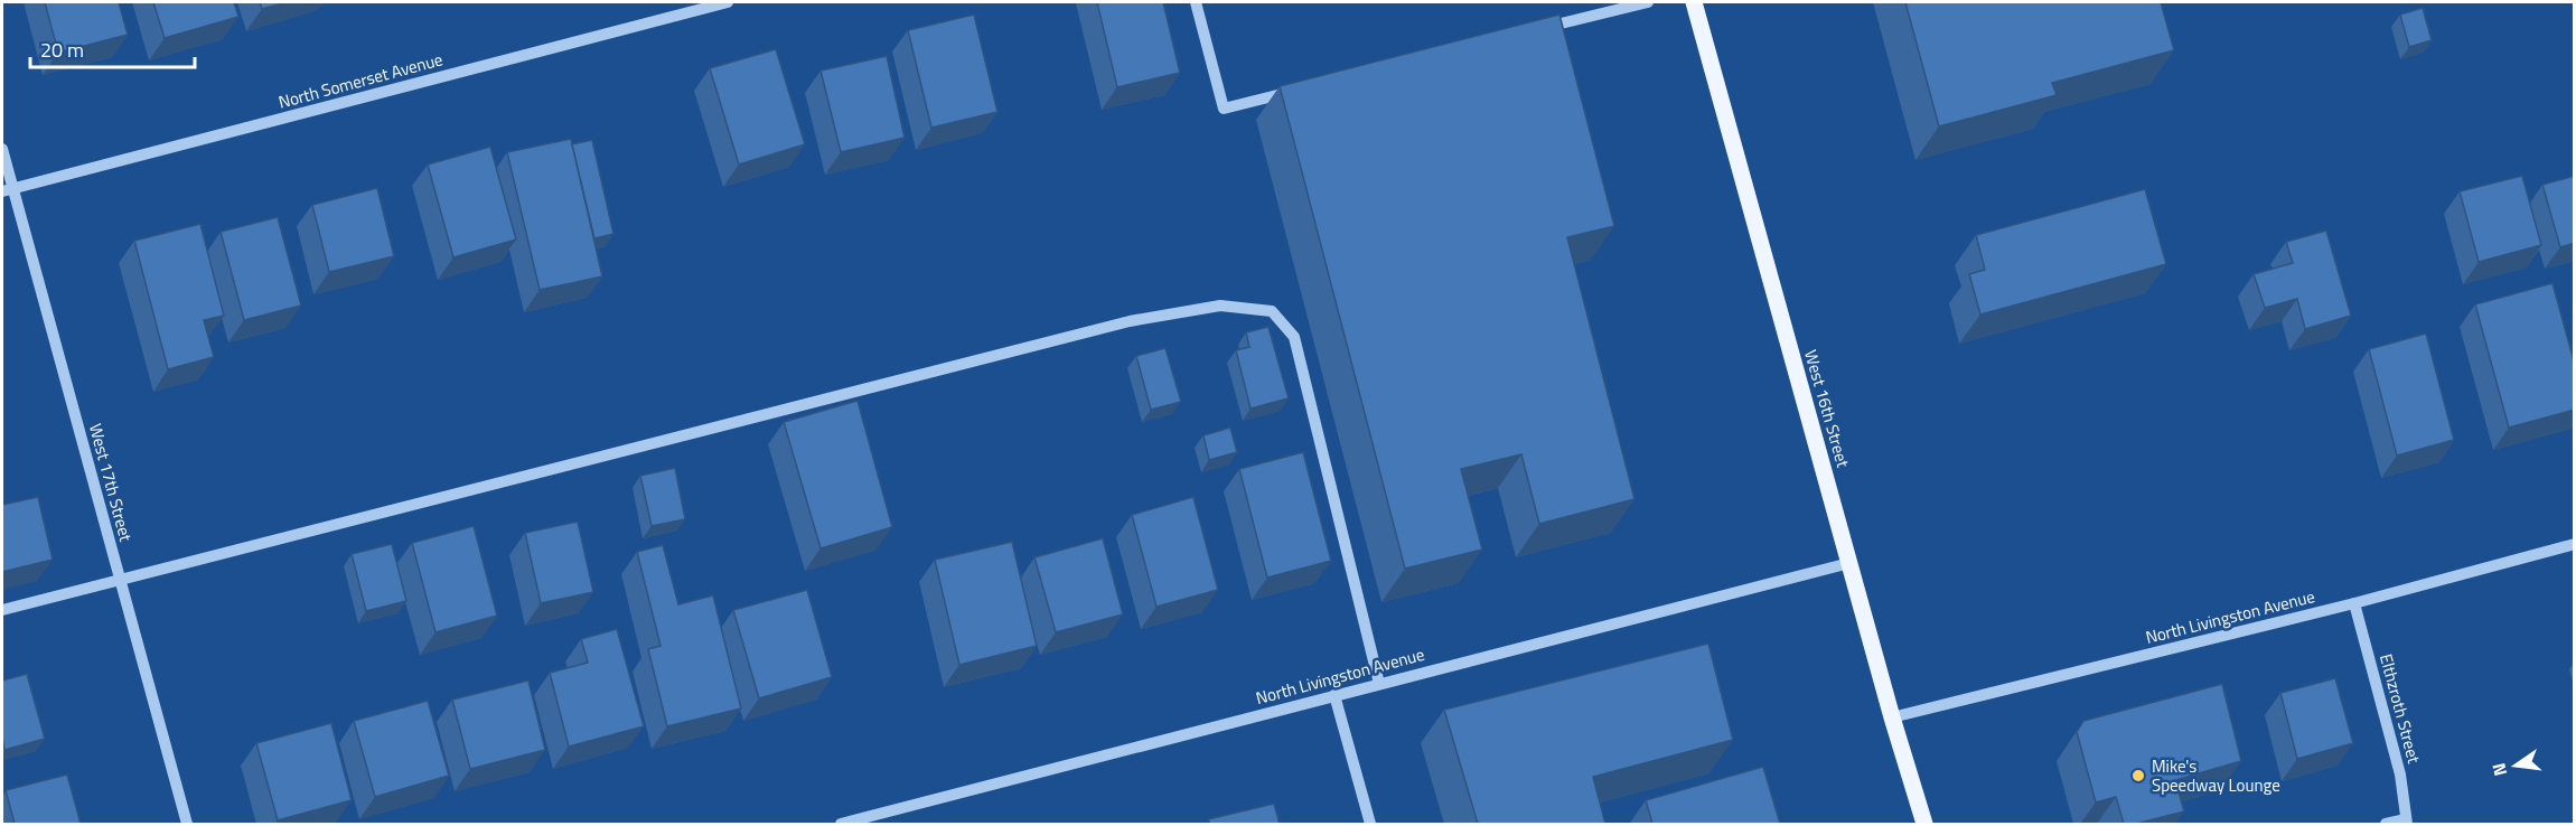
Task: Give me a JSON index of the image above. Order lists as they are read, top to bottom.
{
  "streets": {
    "main road": ["West 16th Street"],
    "street": [
      "North Somerset Avenue",
      "West 17th Street",
      "North Livingston Avenue",
      "Elthzroth Street"
    ]
  },
  "crossings": [
    ["North Somerset Avenue", "West 17th Street"],
    ["West 16th Street", "North Livingston Avenue"],
    ["North Livingston Avenue", "Elthzroth Street"]
  ],
  "places": ["Mike's Speedway Lounge"],
  "scale_bar": "20 m",
  "north": "left"
}
